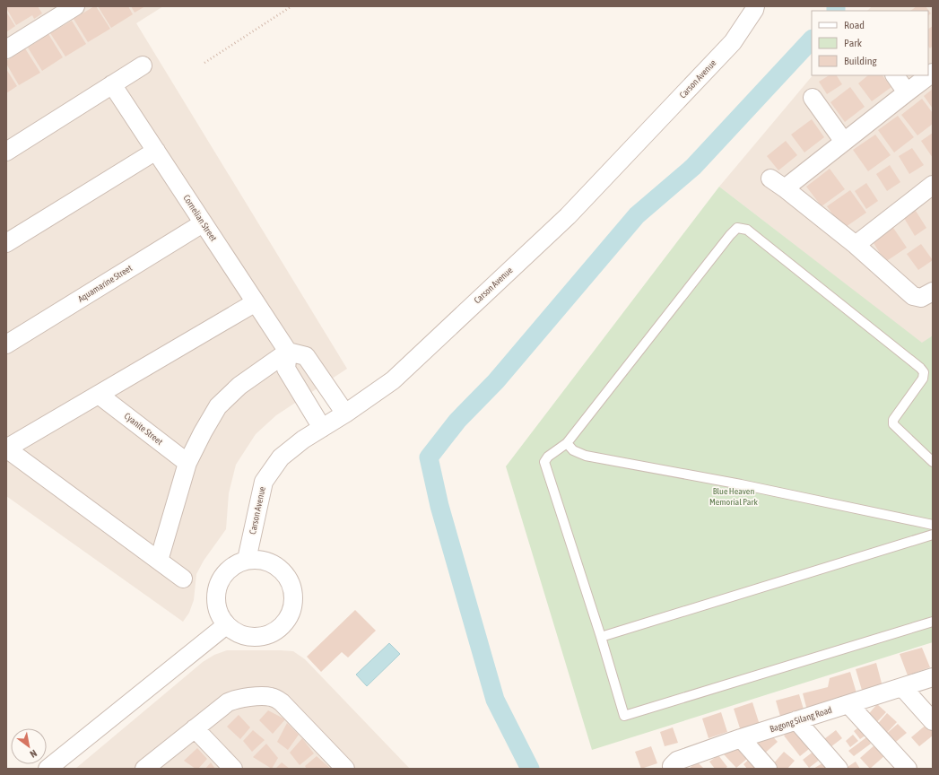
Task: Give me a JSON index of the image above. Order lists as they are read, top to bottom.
{
  "streets": {
    "street": [
      "Carson Avenue",
      "Cornelian Street",
      "Aquamarine Street",
      "Cyanite Street",
      "Bagong Silang Road"
    ]
  },
  "crossings": [
    ["Cornelian Street", "Aquamarine Street"]
  ],
  "parks": ["Blue Heaven Memorial Park"],
  "legend": ["Road", "Park", "Building"],
  "north": "bottom right"
}
